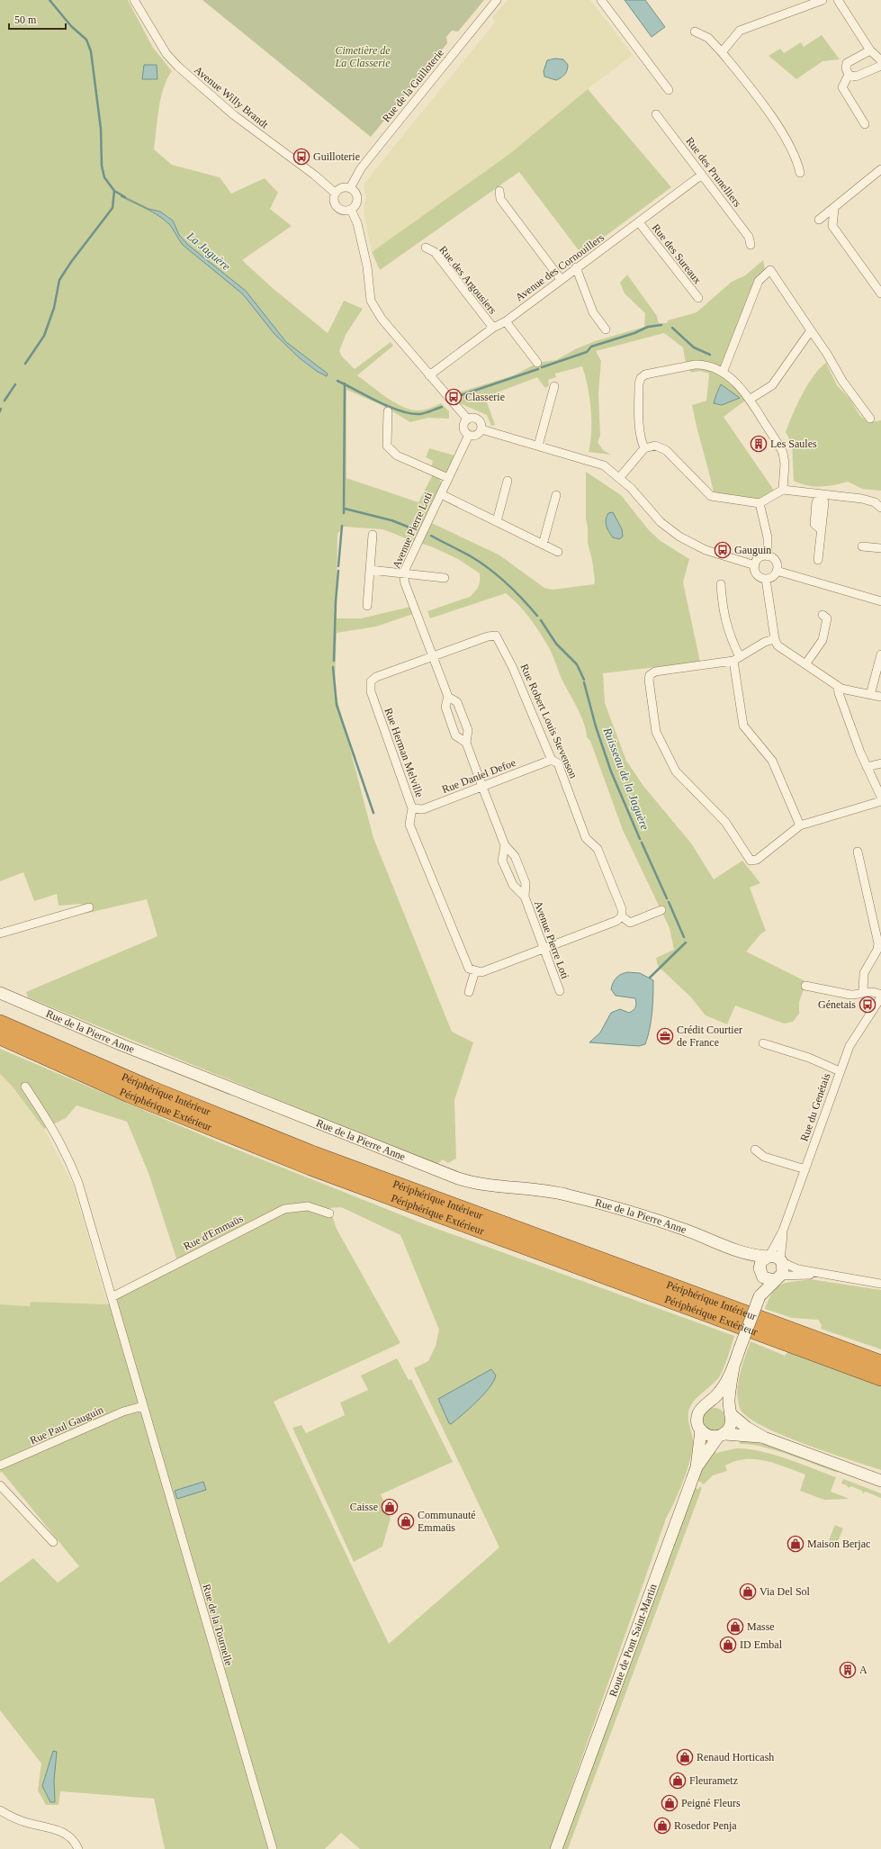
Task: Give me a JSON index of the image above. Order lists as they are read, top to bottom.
{
  "streets": {
    "highway": ["Périphérique Intérieur", "Périphérique Extérieur"],
    "street": [
      "Rue de la Guilloterie",
      "Avenue Willy Brandt",
      "Rue des Prunelliers",
      "Rue des Sureaux",
      "Avenue des Cornouillers",
      "Rue des Argousiers",
      "Avenue Pierre Loti",
      "Rue Robert Louis Stevenson",
      "Rue Herman Melville",
      "Rue Daniel Defoe",
      "Rue de la Pierre Anne",
      "Rue du Genétais",
      "Rue d'Emmaüs",
      "Rue Paul Gauguin",
      "Rue de la Tournelle",
      "Route de Pont Saint-Martin"
    ]
  },
  "crossings": [
    ["Rue de la Guilloterie", "Avenue Willy Brandt"],
    ["Rue des Prunelliers", "Avenue des Cornouillers"],
    ["Rue des Sureaux", "Avenue des Cornouillers"],
    ["Avenue des Cornouillers", "Rue des Argousiers"],
    ["Avenue Pierre Loti", "Rue Robert Louis Stevenson"],
    ["Avenue Pierre Loti", "Rue Herman Melville"],
    ["Avenue Pierre Loti", "Rue Daniel Defoe"],
    ["Rue Robert Louis Stevenson", "Rue Herman Melville"],
    ["Rue Robert Louis Stevenson", "Rue Daniel Defoe"],
    ["Rue Herman Melville", "Rue Daniel Defoe"],
    ["Rue de la Pierre Anne", "Rue du Genétais"],
    ["Rue d'Emmaüs", "Rue de la Tournelle"],
    ["Rue Paul Gauguin", "Rue de la Tournelle"]
  ],
  "water": ["La Jaguère", "Ruisseau de la Jaguère"],
  "parks": ["Cimetière de La Classerie"],
  "places": {
    "bus stop": [
      "Guilloterie",
      "Classerie",
      "Gauguin",
      "Génetais"
    ],
    "building": ["Les Saules", "A"],
    "office": ["Crédit Courtier de France"],
    "shop": [
      "Caisse",
      "Communauté Emmaüs",
      "Maison Berjac",
      "Via Del Sol",
      "Masse",
      "ID Embal",
      "Renaud Horticash",
      "Fleurametz",
      "Peigné Fleurs",
      "Rosedor Penja"
    ]
  },
  "scale_bar": "50 m"
}
